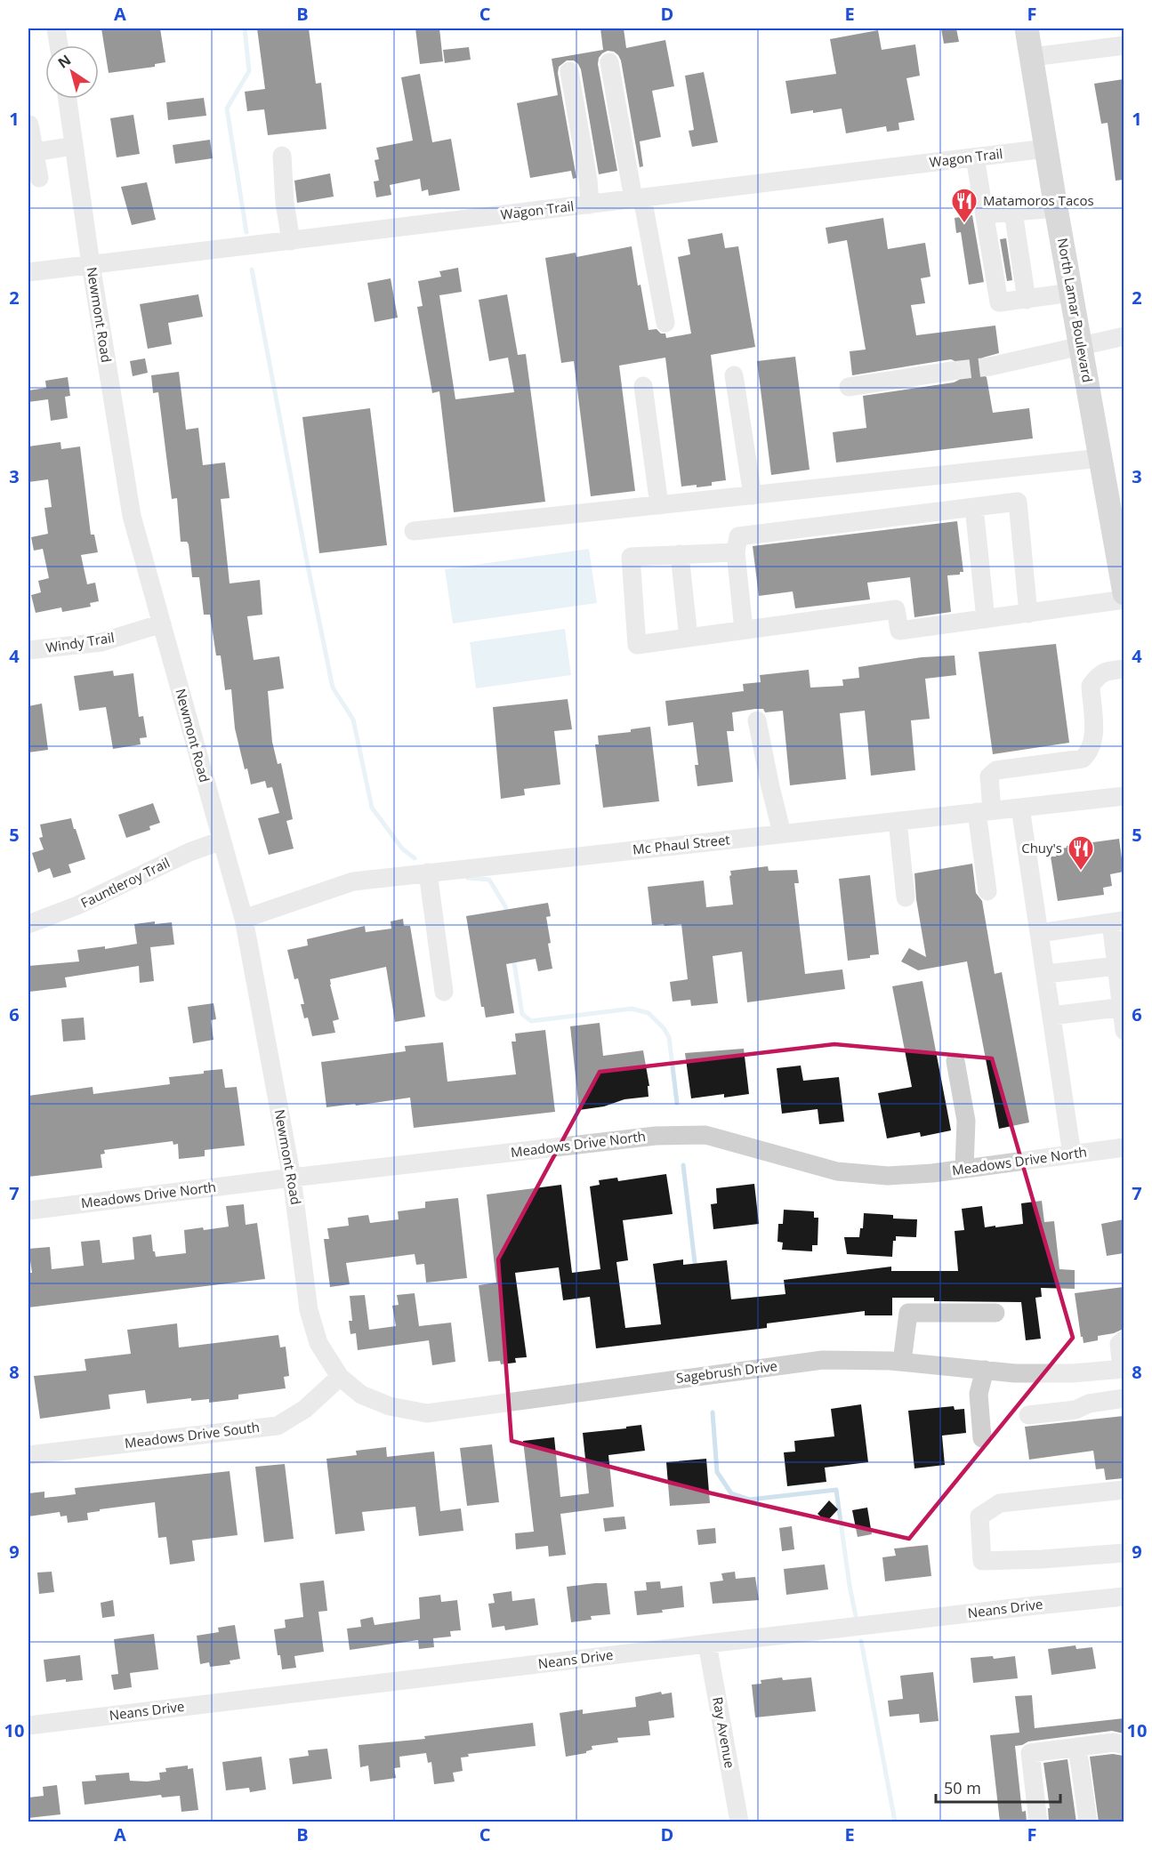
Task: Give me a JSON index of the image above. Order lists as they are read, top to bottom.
{
  "streets": {
    "main road": ["North Lamar Boulevard"],
    "street": [
      "Wagon Trail",
      "Newmont Road",
      "Windy Trail",
      "Mc Phaul Street",
      "Fauntleroy Trail",
      "Meadows Drive North",
      "Sagebrush Drive",
      "Meadows Drive South",
      "Neans Drive",
      "Ray Avenue"
    ]
  },
  "crossings": [
    ["Wagon Trail", "North Lamar Boulevard"],
    ["Wagon Trail", "Newmont Road"],
    ["Newmont Road", "Windy Trail"],
    ["Newmont Road", "Mc Phaul Street"],
    ["Newmont Road", "Fauntleroy Trail"],
    ["Newmont Road", "Meadows Drive North"],
    ["Newmont Road", "Sagebrush Drive"],
    ["Newmont Road", "Meadows Drive South"],
    ["Sagebrush Drive", "Meadows Drive South"],
    ["Neans Drive", "Ray Avenue"]
  ],
  "places": {
    "restaurant": ["Matamoros Tacos", "Chuy's"]
  },
  "scale_bar": "50 m",
  "north": "top left",
  "grid": {
    "columns": [
      "A",
      "B",
      "C",
      "D",
      "E",
      "F"
    ],
    "rows": [
      "1",
      "2",
      "3",
      "4",
      "5",
      "6",
      "7",
      "8",
      "9",
      "10"
    ]
  }
}
